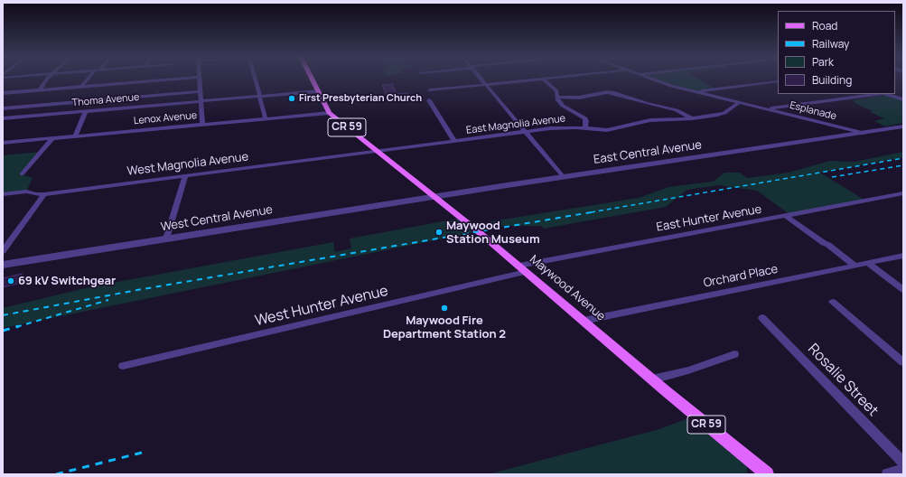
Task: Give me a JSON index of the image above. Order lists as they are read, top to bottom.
{
  "streets": {
    "main road": ["CR 59", "Maywood Avenue"],
    "street": [
      "Thoma Avenue",
      "Esplanade",
      "Lenox Avenue",
      "East Magnolia Avenue",
      "East Central Avenue",
      "West Magnolia Avenue",
      "West Central Avenue",
      "East Hunter Avenue",
      "Orchard Place",
      "West Hunter Avenue",
      "Rosalie Street"
    ]
  },
  "crossings": [
    ["Thoma Avenue", "Maywood Avenue"],
    ["Esplanade", "East Magnolia Avenue"],
    ["Esplanade", "East Central Avenue"],
    ["Lenox Avenue", "Maywood Avenue"],
    ["East Magnolia Avenue", "West Magnolia Avenue"],
    ["East Magnolia Avenue", "Maywood Avenue"],
    ["East Central Avenue", "West Central Avenue"],
    ["East Central Avenue", "Maywood Avenue"],
    ["West Magnolia Avenue", "Maywood Avenue"],
    ["West Central Avenue", "Maywood Avenue"],
    ["East Hunter Avenue", "Maywood Avenue"],
    ["East Hunter Avenue", "West Hunter Avenue"],
    ["Orchard Place", "Maywood Avenue"],
    ["Maywood Avenue", "West Hunter Avenue"]
  ],
  "places": [
    "First Presbyterian Church",
    "Maywood Station Museum",
    "69 kV Switchgear",
    "Maywood Fire Department Station 2"
  ],
  "legend": [
    "Road",
    "Railway",
    "Park",
    "Building"
  ]
}
